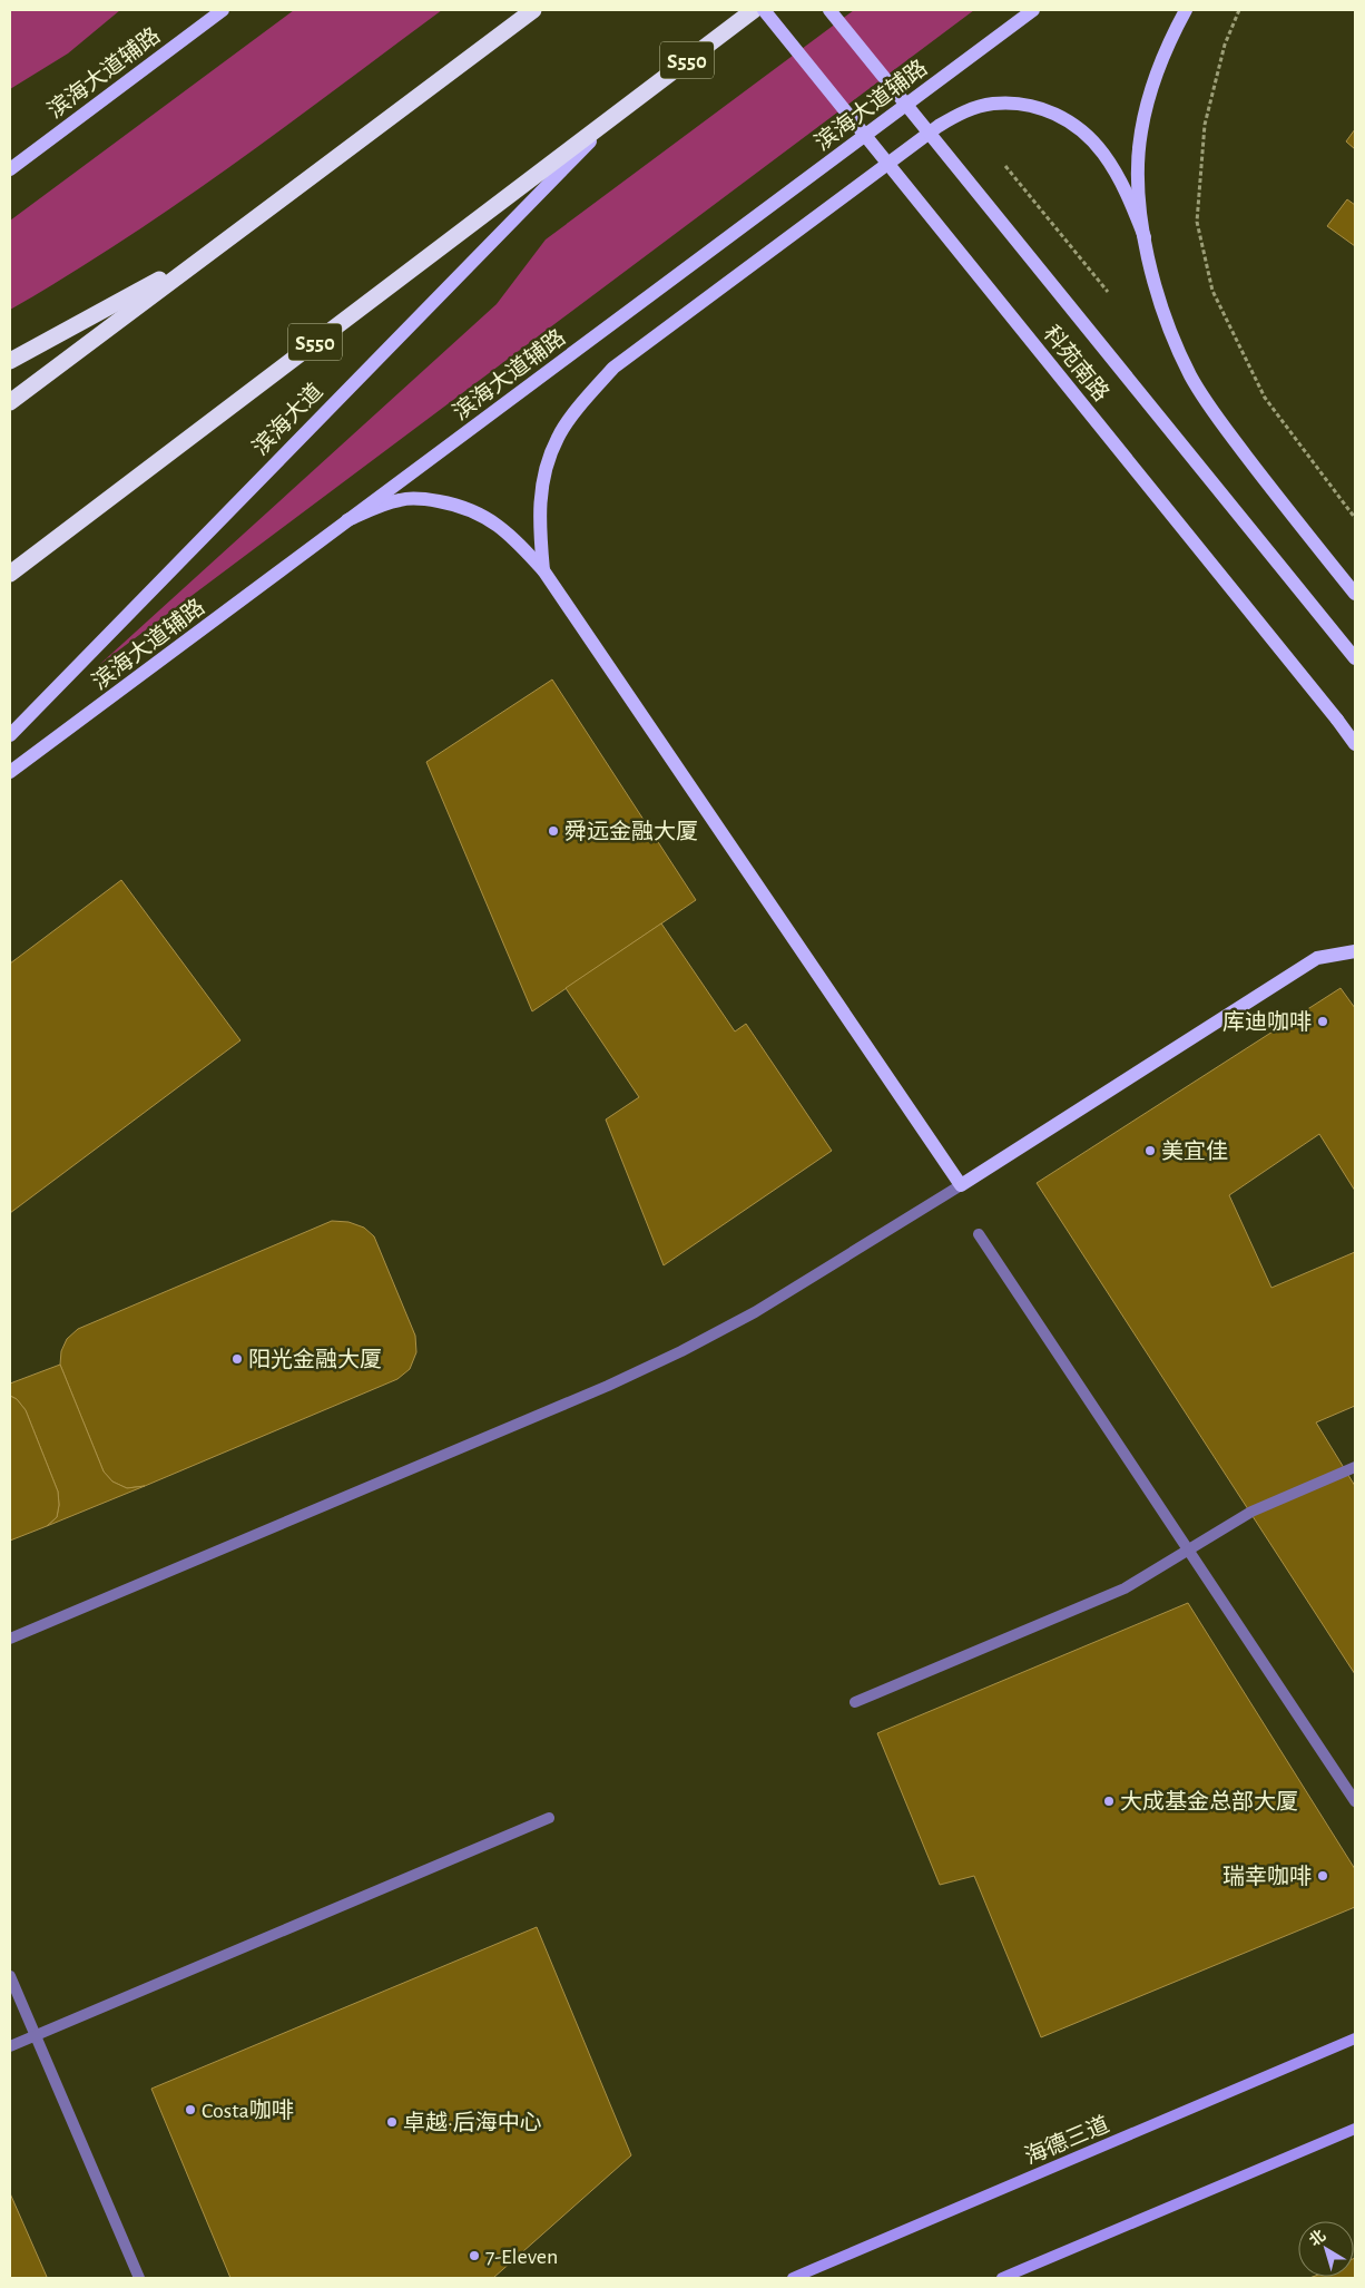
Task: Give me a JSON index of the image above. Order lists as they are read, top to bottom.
{
  "streets": {
    "highway": ["S550", "滨海大道"],
    "main road": ["滨海大道辅路", "科苑南路", "海德三道"]
  },
  "places": [
    "舜远金融大厦",
    "库迪咖啡",
    "美宜佳",
    "阳光金融大厦",
    "大成基金总部大厦",
    "瑞幸咖啡",
    "Costa咖啡",
    "卓越·后海中心",
    "7-Eleven"
  ],
  "north": "top left"
}
